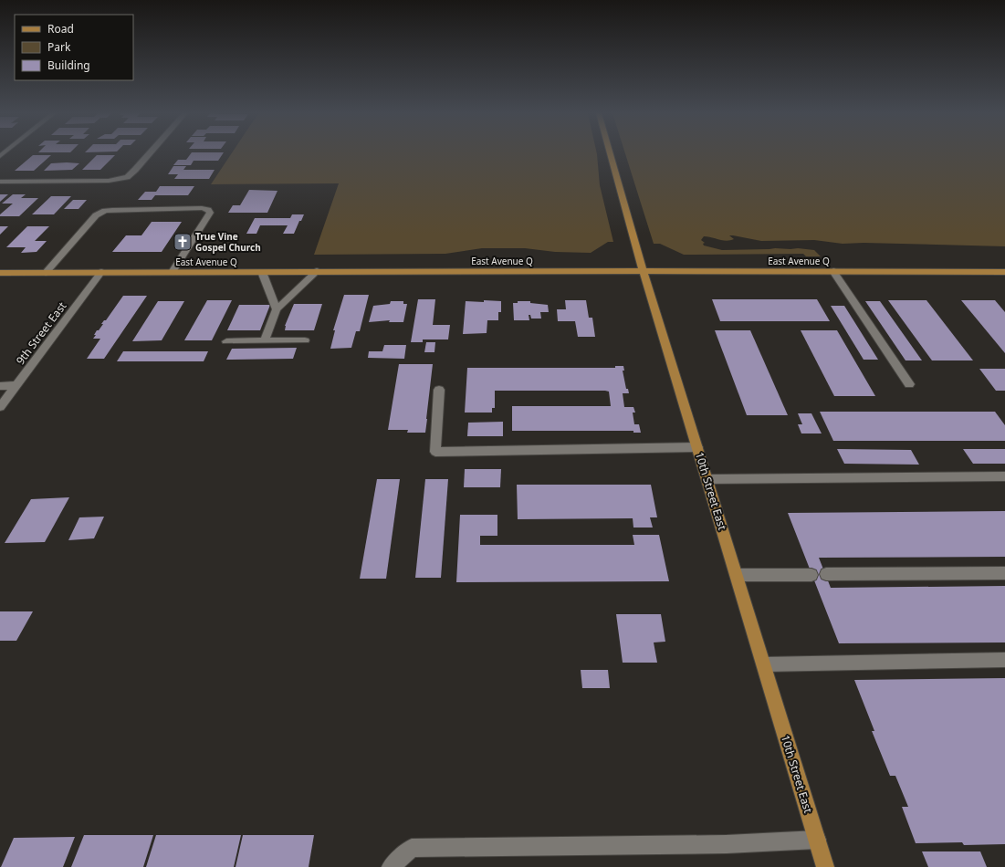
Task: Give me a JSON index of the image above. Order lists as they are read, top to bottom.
{
  "streets": {
    "main road": ["East Avenue Q", "10th Street East"],
    "street": ["9th Street East"]
  },
  "crossings": [
    ["East Avenue Q", "9th Street East"],
    ["East Avenue Q", "10th Street East"]
  ],
  "places": {
    "church": ["True Vine Gospel Church"]
  },
  "legend": ["Road", "Park", "Building"]
}
